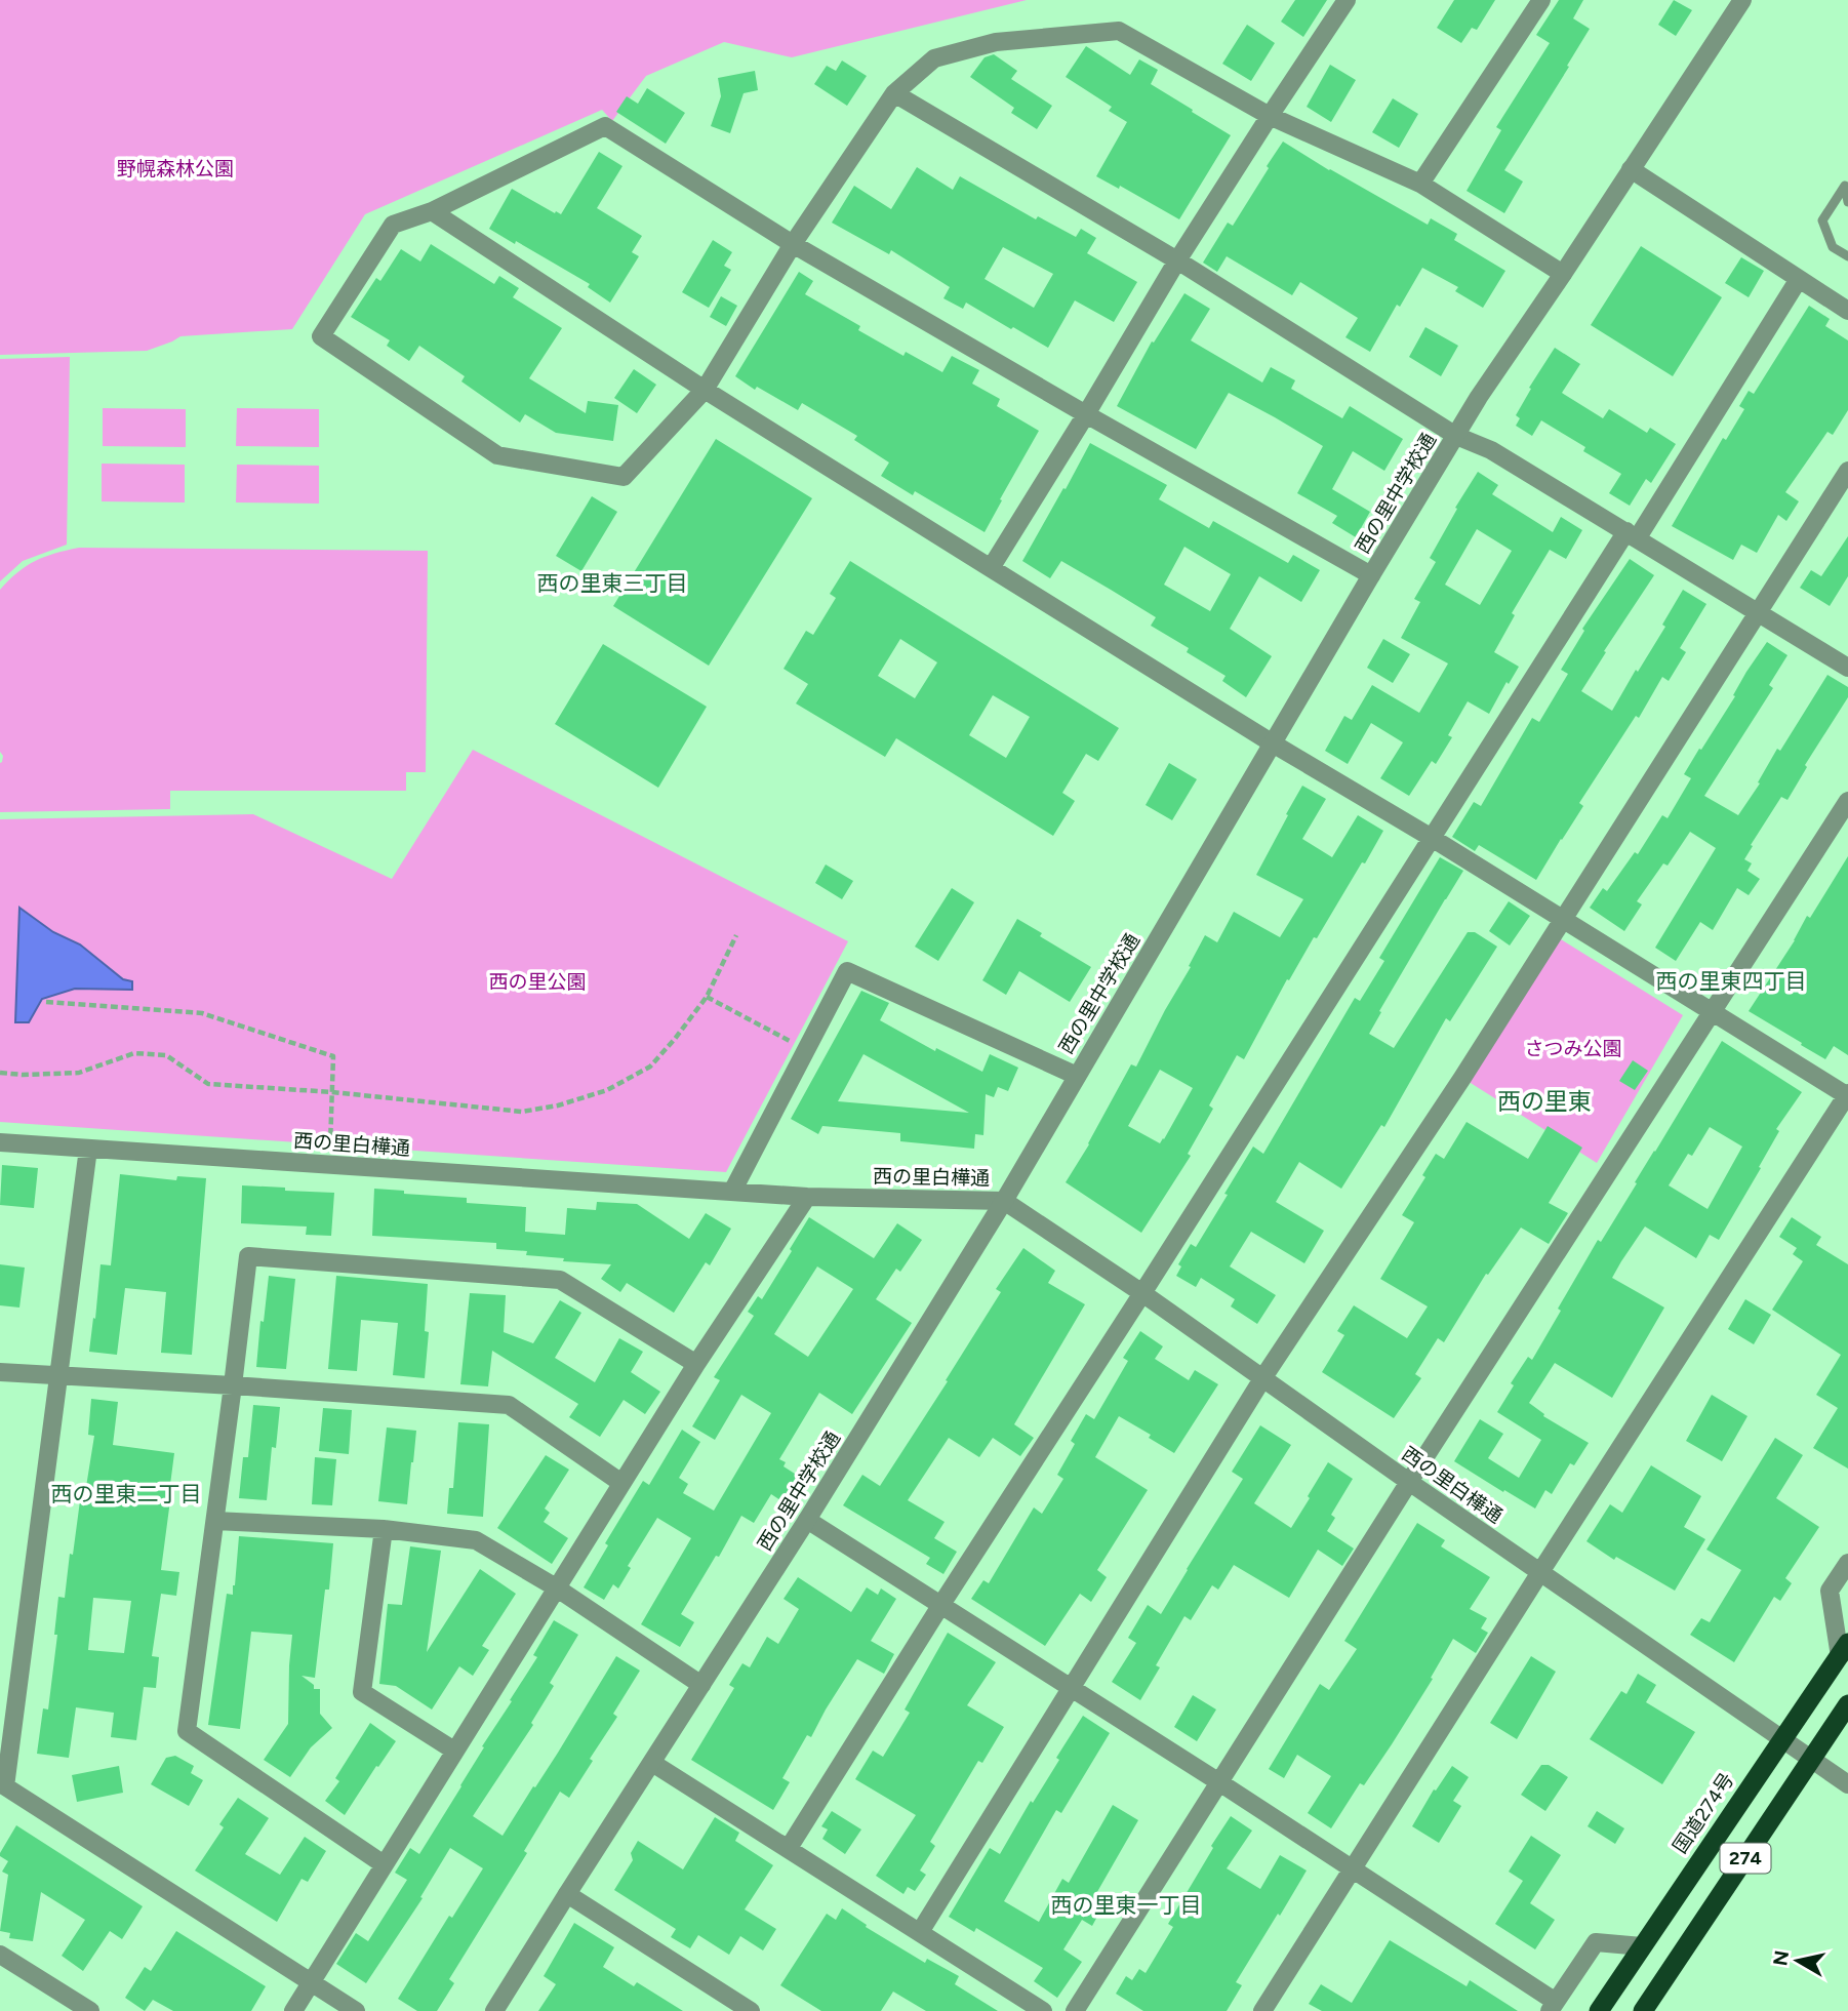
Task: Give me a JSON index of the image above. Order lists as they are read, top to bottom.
{
  "streets": {
    "highway": ["国道274号", "274"],
    "street": ["西の里中学校通", "西の里白樺通"]
  },
  "crossings": [
    ["西の里中学校通", "西の里白樺通"],
    ["西の里白樺通", "国道274号"],
    ["西の里白樺通", "274"]
  ],
  "districts": [
    "西の里東三丁目",
    "西の里東四丁目",
    "西の里東",
    "西の里東二丁目",
    "西の里東一丁目"
  ],
  "parks": ["野幌森林公園", "西の里公園", "さつみ公園"],
  "north": "left"
}
